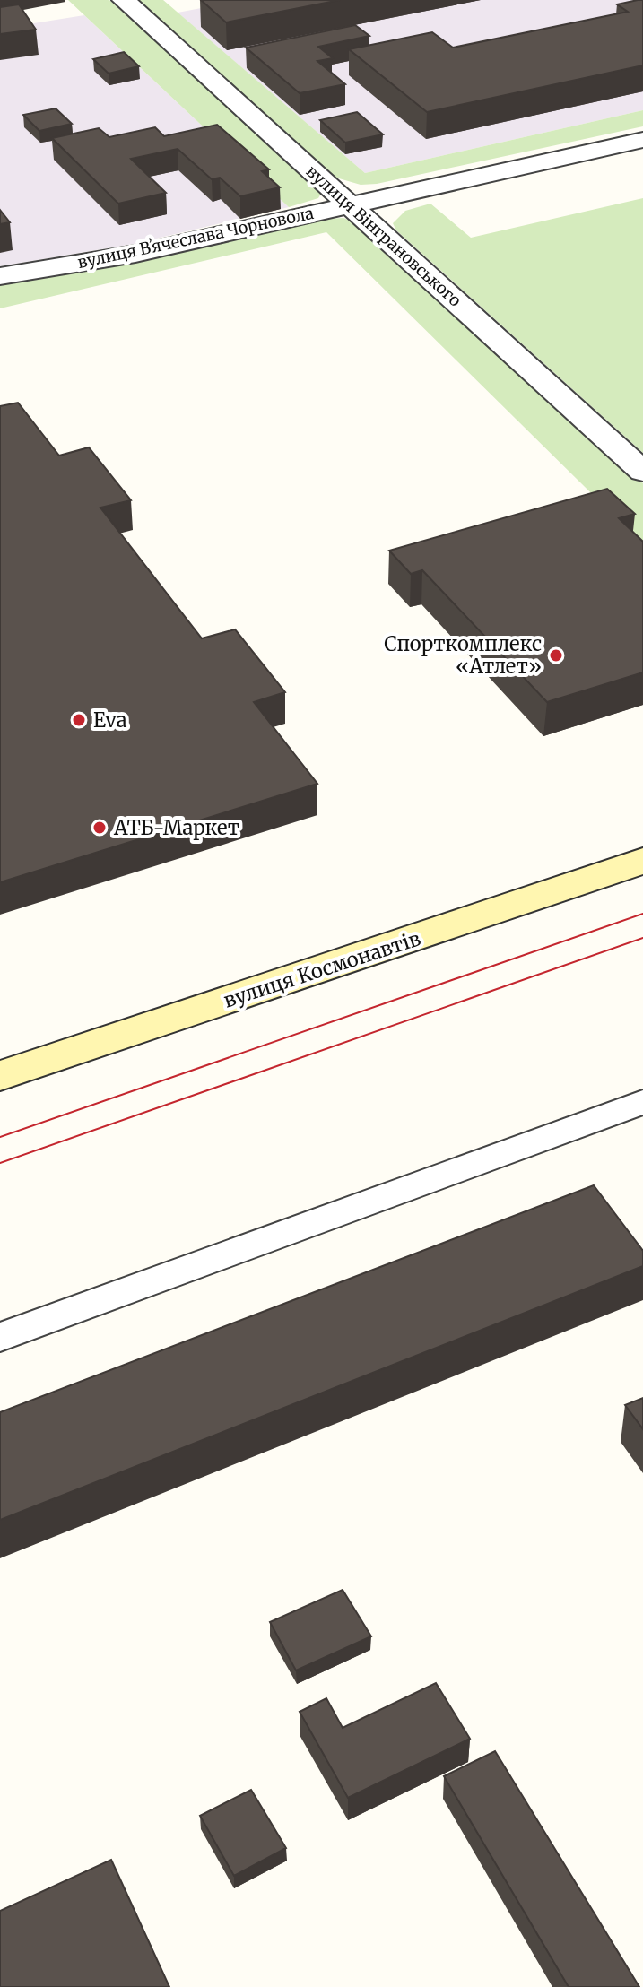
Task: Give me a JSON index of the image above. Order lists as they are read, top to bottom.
{
  "streets": {
    "main road": ["вулиця Космонавтів"],
    "street": ["вулиця Вінграновського", "вулиця Вʼячеслава Чорновола"]
  },
  "crossings": [
    ["вулиця Вінграновського", "вулиця Вʼячеслава Чорновола"]
  ],
  "places": ["Спорткомплекс «Атлет»", "Eva", "АТБ-Маркет"]
}
